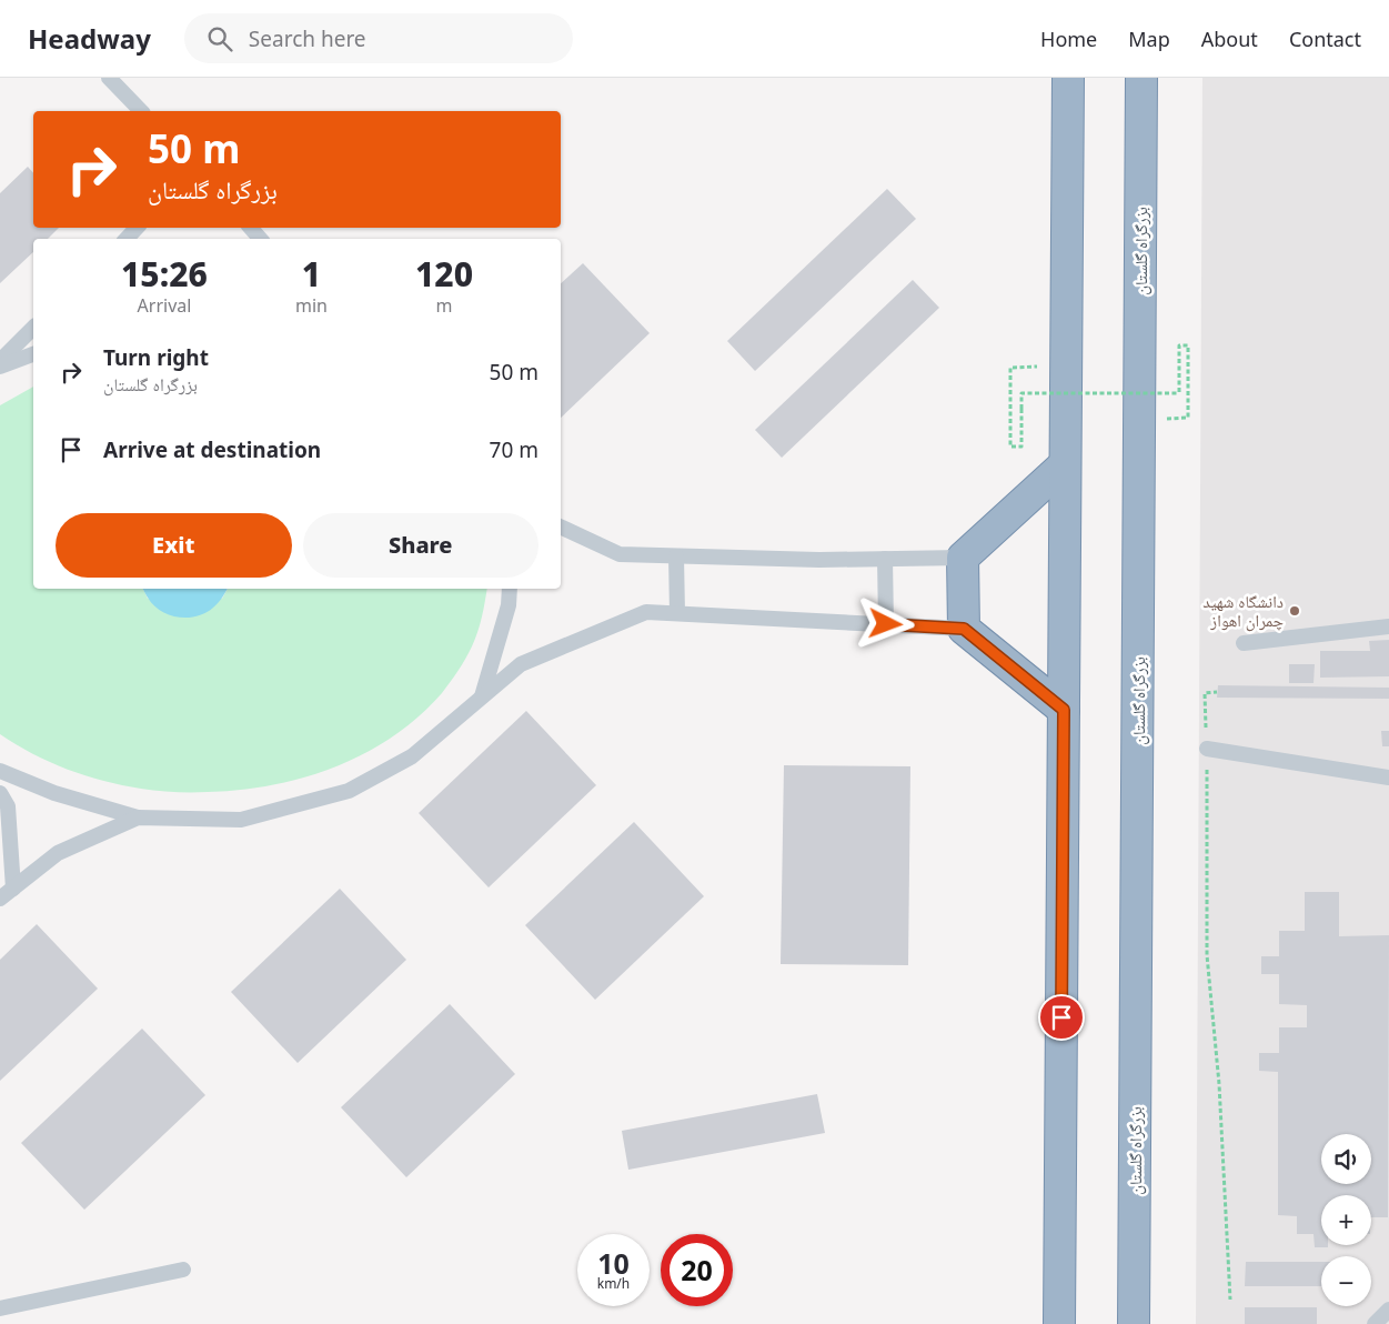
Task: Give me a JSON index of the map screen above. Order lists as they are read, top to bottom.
{
  "streets": {
    "highway": ["بزرگراه گلستان"]
  },
  "places": ["دانشگاه شهید چمران اهواز"],
  "page": {
    "header": "Headway",
    "search": "Search here",
    "nav": [
      "Home",
      "Map",
      "About",
      "Contact"
    ],
    "turn": ["50 m", "بزرگراه گلستان"],
    "eta": [
      "15:26",
      "Arrival",
      "1",
      "min",
      "120",
      "m"
    ],
    "list": [
      {
        "name": "Turn right",
        "note": "بزرگراه گلستان",
        "value": "50 m"
      },
      {
        "name": "Arrive at destination",
        "value": "70 m"
      }
    ],
    "buttons": ["Exit", "Share"],
    "map_buttons": ["+", "−"],
    "speed": "10 km/h",
    "limit": "20"
  }
}
